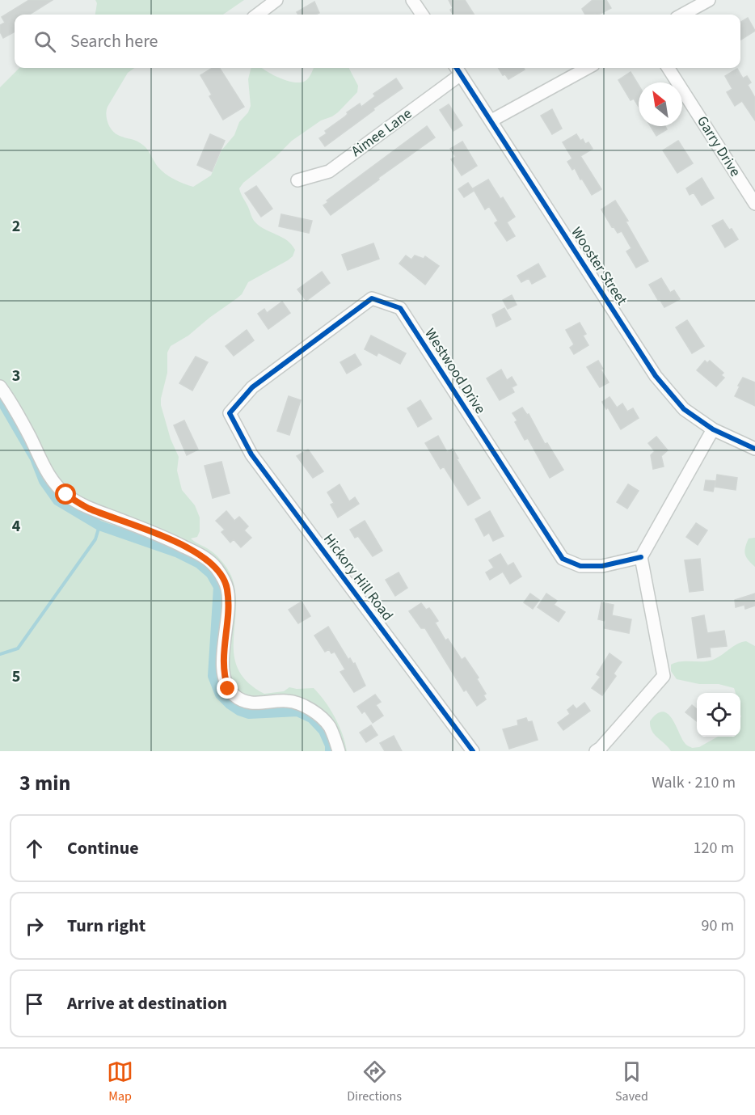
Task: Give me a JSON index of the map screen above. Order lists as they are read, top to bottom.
{
  "streets": {
    "street": [
      "Aimee Lane",
      "Garry Drive",
      "Wooster Street",
      "Westwood Drive",
      "Hickory Hill Road"
    ]
  },
  "crossings": [
    ["Aimee Lane", "Wooster Street"],
    ["Westwood Drive", "Hickory Hill Road"]
  ],
  "north": "top left",
  "page": {
    "search": "Search here",
    "heading": ["3 min", "Walk · 210 m"],
    "list": [
      ["Continue", "120 m"],
      ["Turn right", "90 m"],
      "Arrive at destination"
    ],
    "nav": ["Map", "Directions", "Saved"]
  },
  "grid": {
    "rows": [
      "2",
      "3",
      "4",
      "5"
    ]
  }
}
